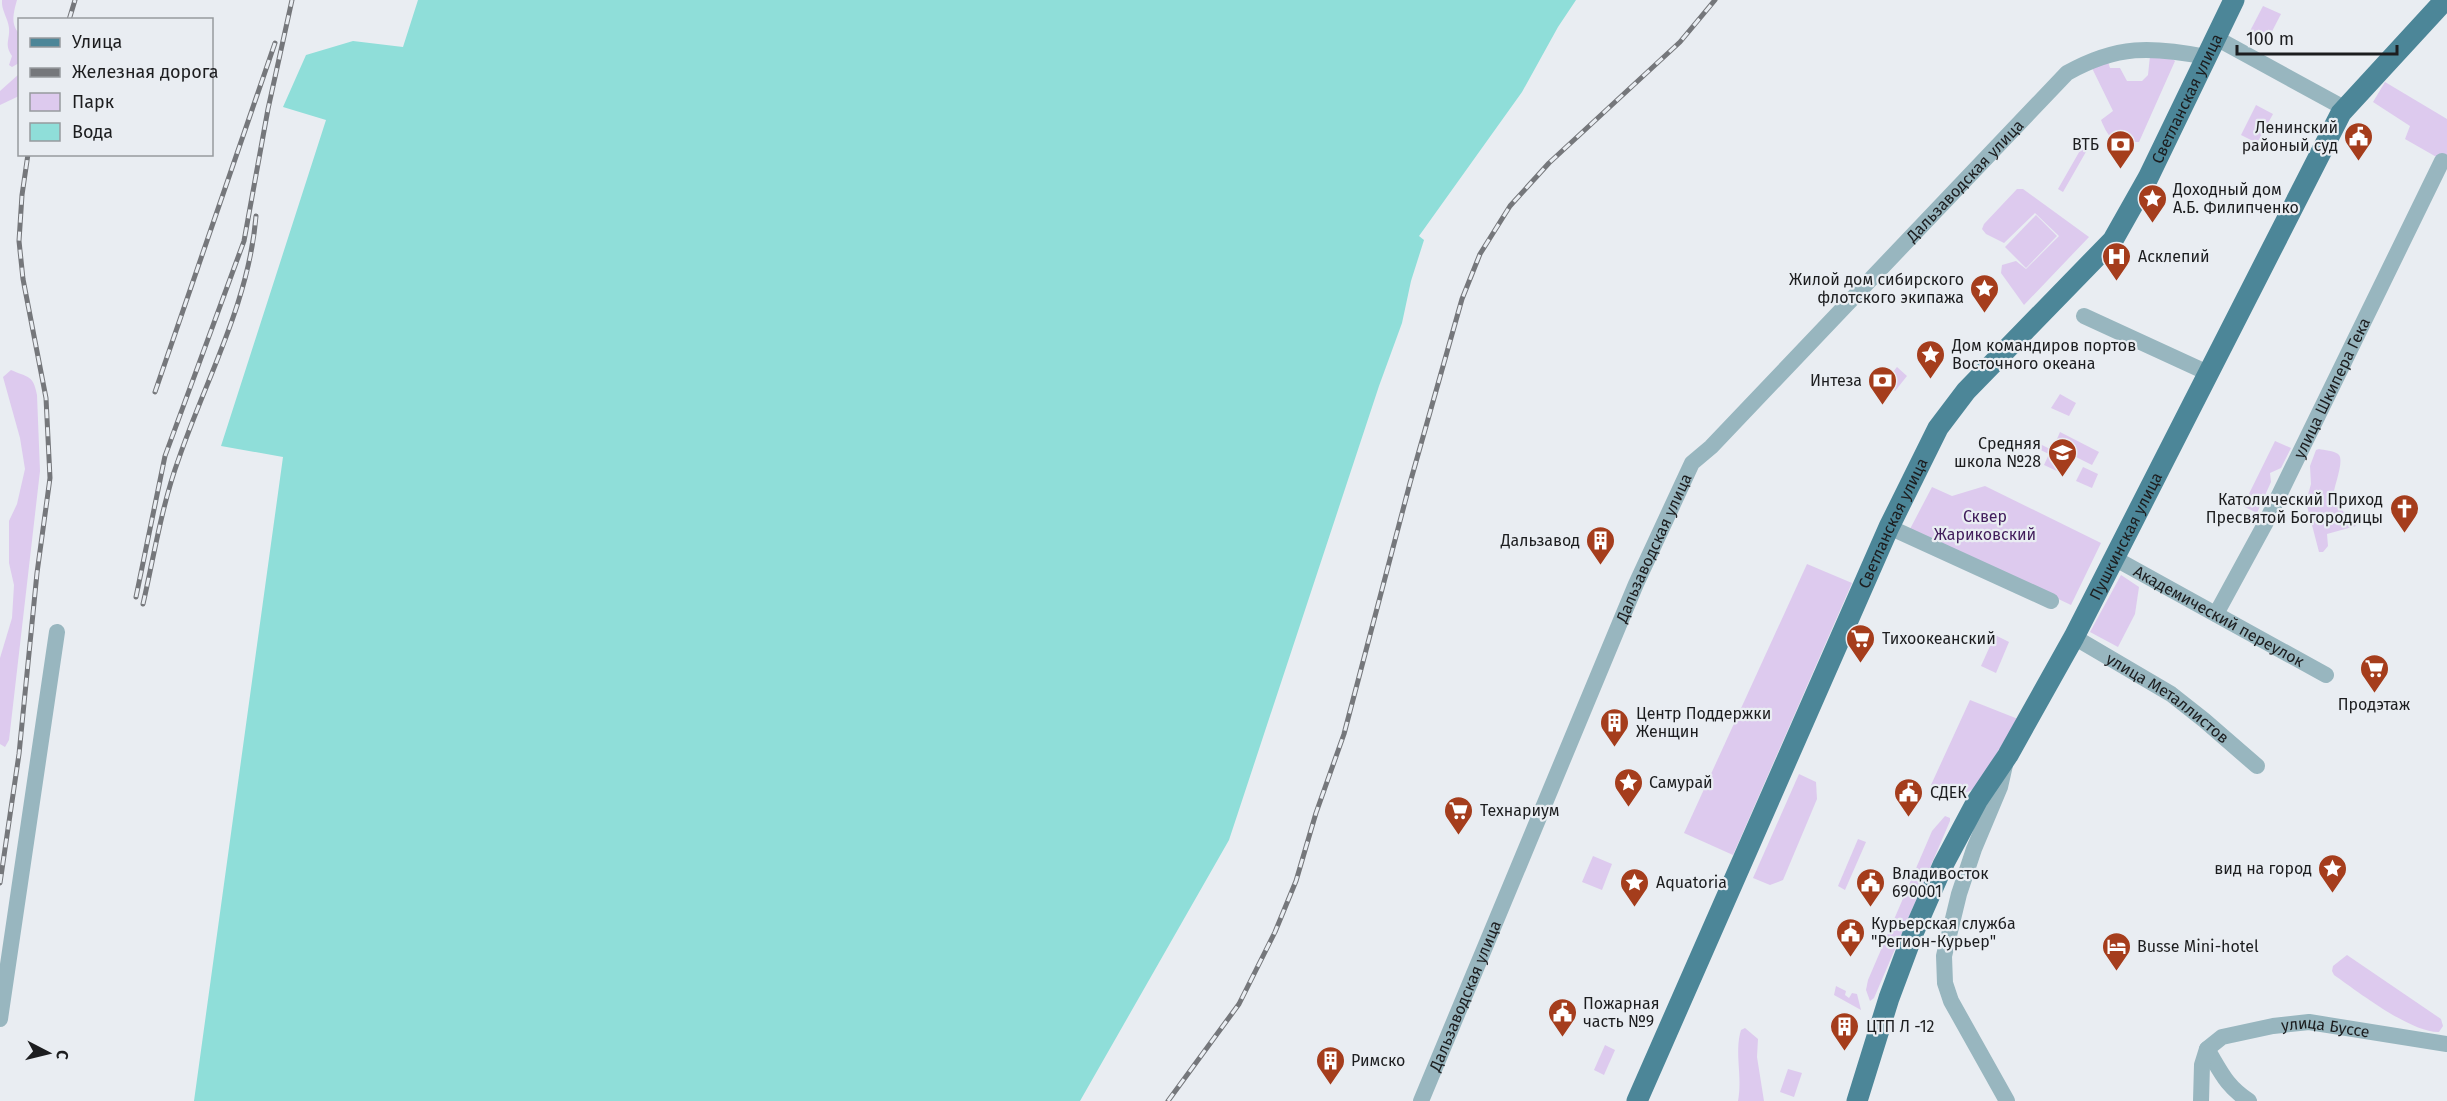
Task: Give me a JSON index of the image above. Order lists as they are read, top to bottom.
{
  "streets": {
    "main road": ["Светланская улица", "Пушкинская улица"],
    "street": [
      "Дальзаводская улица",
      "улица Шкипера Гека",
      "Академический переулок",
      "улица Металлистов",
      "улица Буссе"
    ]
  },
  "crossings": [
    ["Светланская улица", "Дальзаводская улица"],
    ["Дальзаводская улица", "Пушкинская улица"],
    ["улица Шкипера Гека", "Академический переулок"],
    ["Пушкинская улица", "Академический переулок"],
    ["Пушкинская улица", "улица Металлистов"]
  ],
  "parks": ["Сквер Жариковский"],
  "places": {
    "public building": [
      "Ленинский районый суд",
      "СДЕК",
      "Владивосток 690001",
      "Курьерская служба \"Регион-Курьер\"",
      "Пожарная часть №9"
    ],
    "bank": ["ВТБ", "Интеза"],
    "place": [
      "Доходный дом А.Б. Филипченко",
      "Жилой дом сибирского флотского экипажа",
      "Дом командиров портов Восточного океана",
      "Самурай",
      "вид на город",
      "Aquatoria"
    ],
    "hospital": ["Асклепий"],
    "school or university": ["Средняя школа №28"],
    "church": ["Католический Приход Пресвятой Богородицы"],
    "building": [
      "Дальзавод",
      "Центр Поддержки Женщин",
      "ЦТП Л -12",
      "Римско"
    ],
    "supermarket": ["Тихоокеанский", "Продэтаж", "Технариум"],
    "hotel": ["Busse Mini-hotel"]
  },
  "legend": [
    "Улица",
    "Железная дорога",
    "Парк",
    "Вода"
  ],
  "scale_bar": "100 m",
  "north": "right"
}
